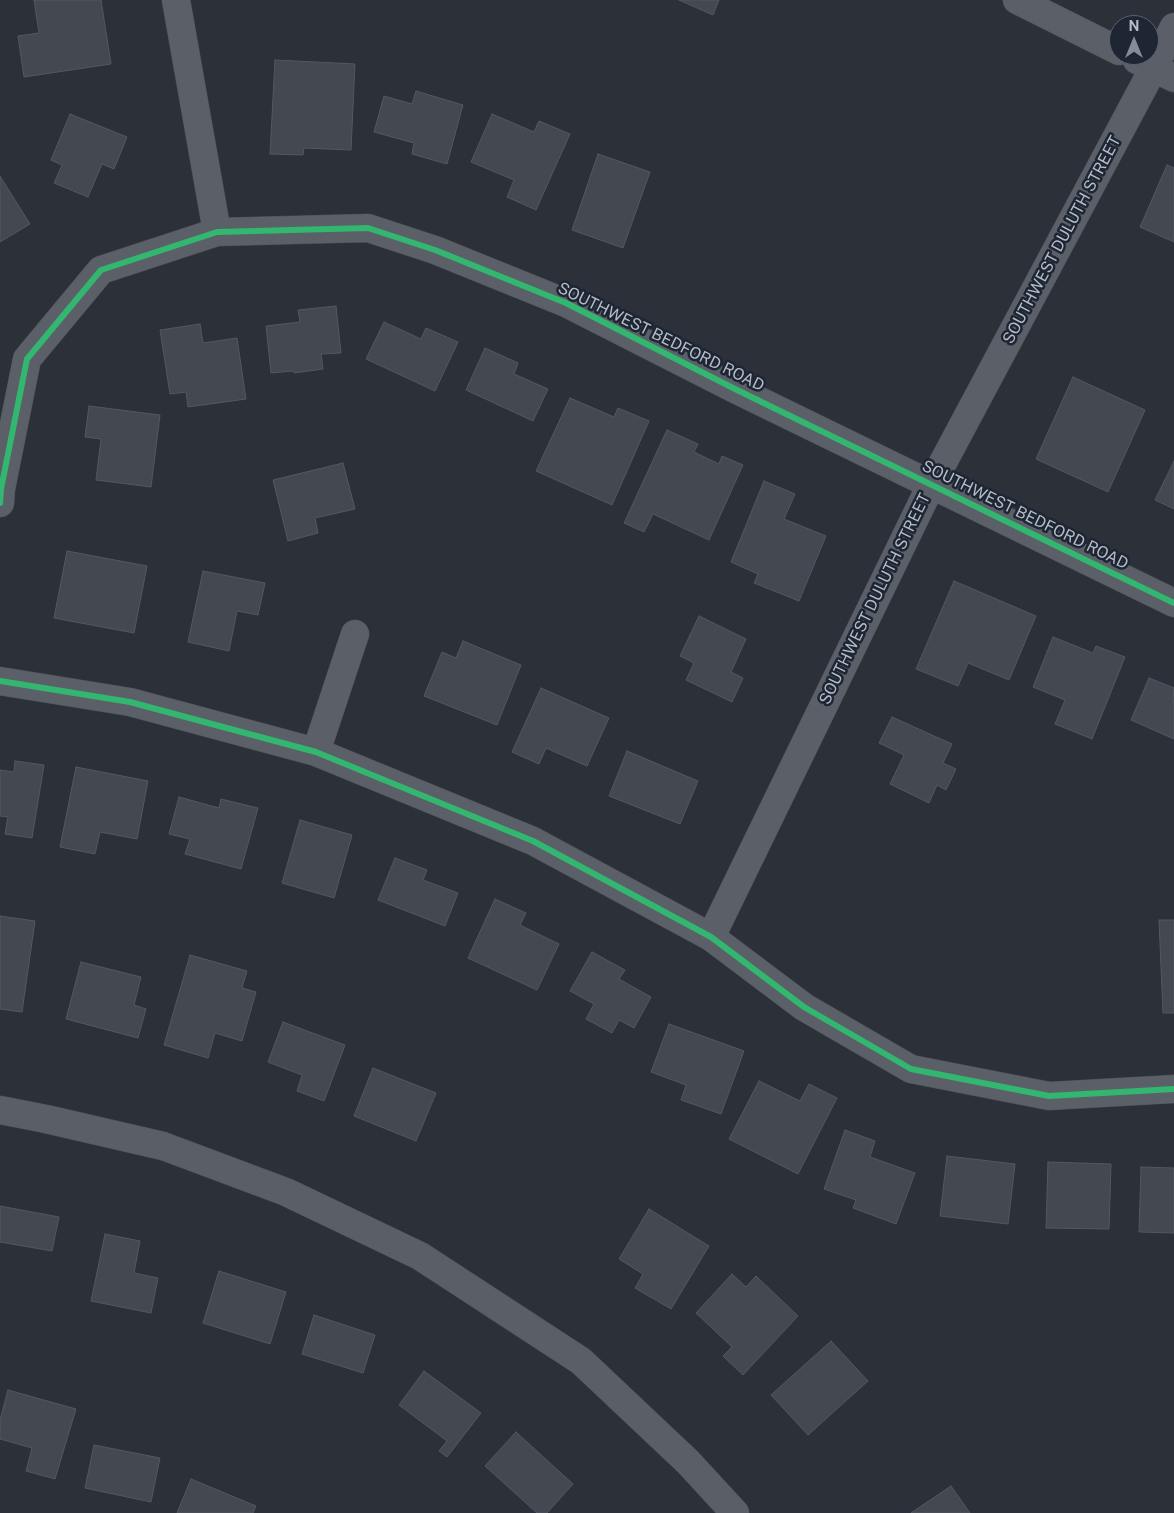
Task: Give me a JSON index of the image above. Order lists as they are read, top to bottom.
{
  "streets": {
    "street": ["SOUTHWEST DULUTH STREET", "SOUTHWEST BEDFORD ROAD"]
  },
  "crossings": [
    ["SOUTHWEST DULUTH STREET", "SOUTHWEST BEDFORD ROAD"]
  ],
  "north": "top"
}
